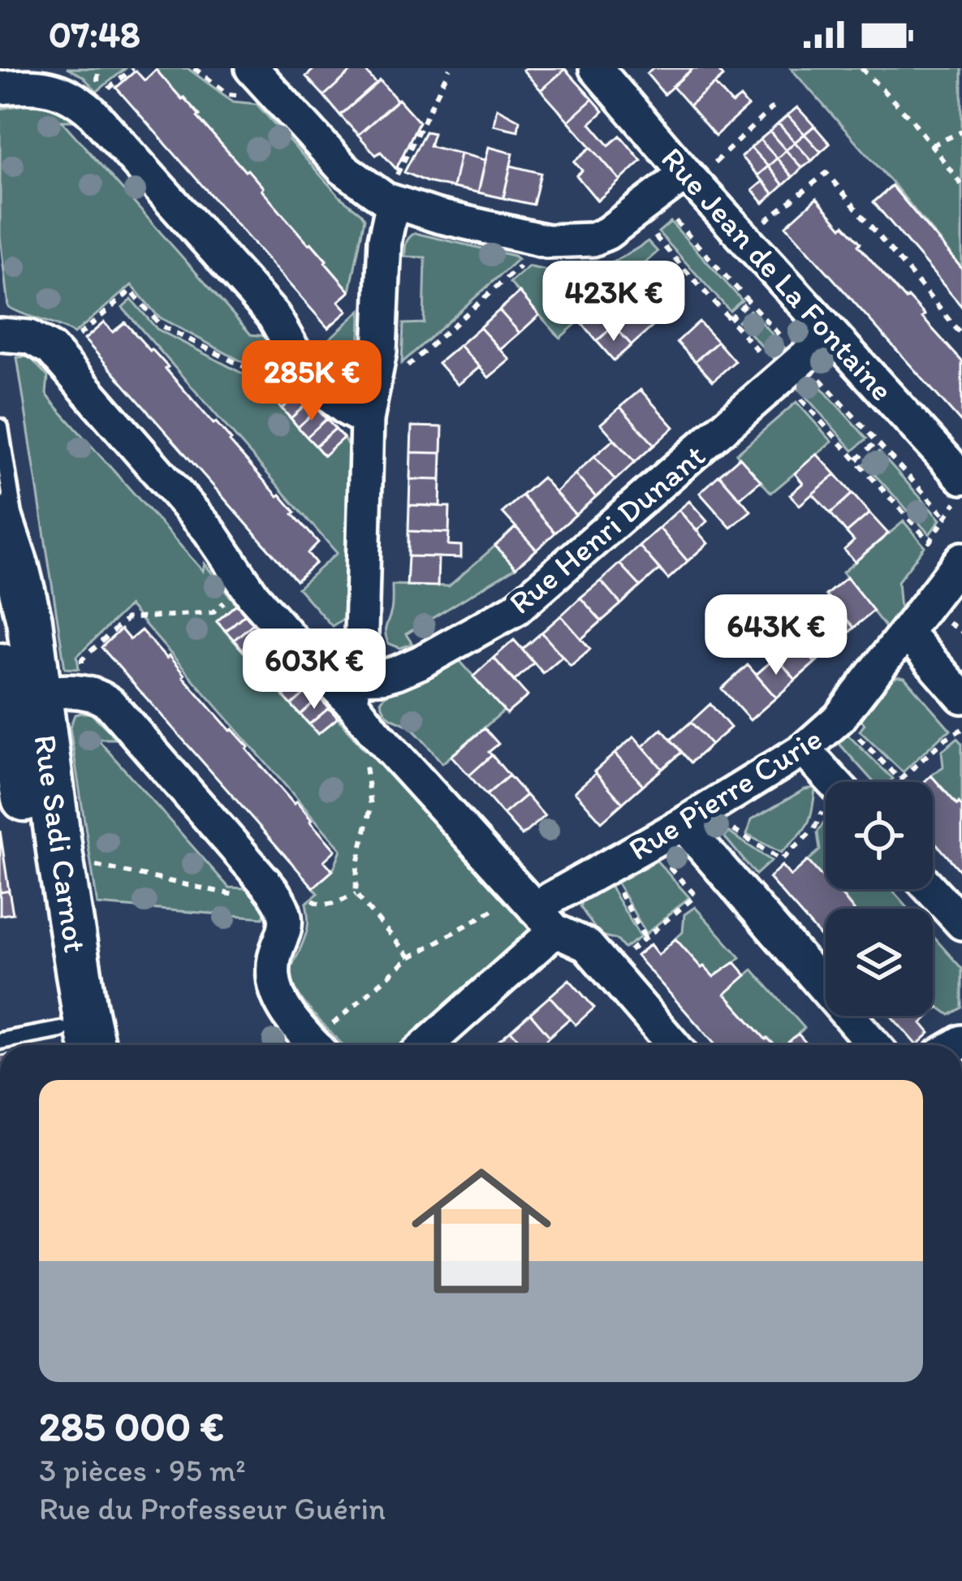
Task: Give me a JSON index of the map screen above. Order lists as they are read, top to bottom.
{
  "streets": {
    "main road": ["Rue Sadi Carnot"],
    "street": ["Rue Jean de La Fontaine", "Rue Henri Dunant", "Rue Pierre Curie"]
  },
  "crossings": [
    ["Rue Jean de La Fontaine", "Rue Henri Dunant"]
  ],
  "page": {
    "status": "07:48",
    "price": [
      "423K €",
      "285K €",
      "643K €",
      "603K €"
    ],
    "list": [
      {
        "name": "285 000 €",
        "note": "3 pièces · 95 m² · Rue du Professeur Guérin"
      }
    ]
  }
}
